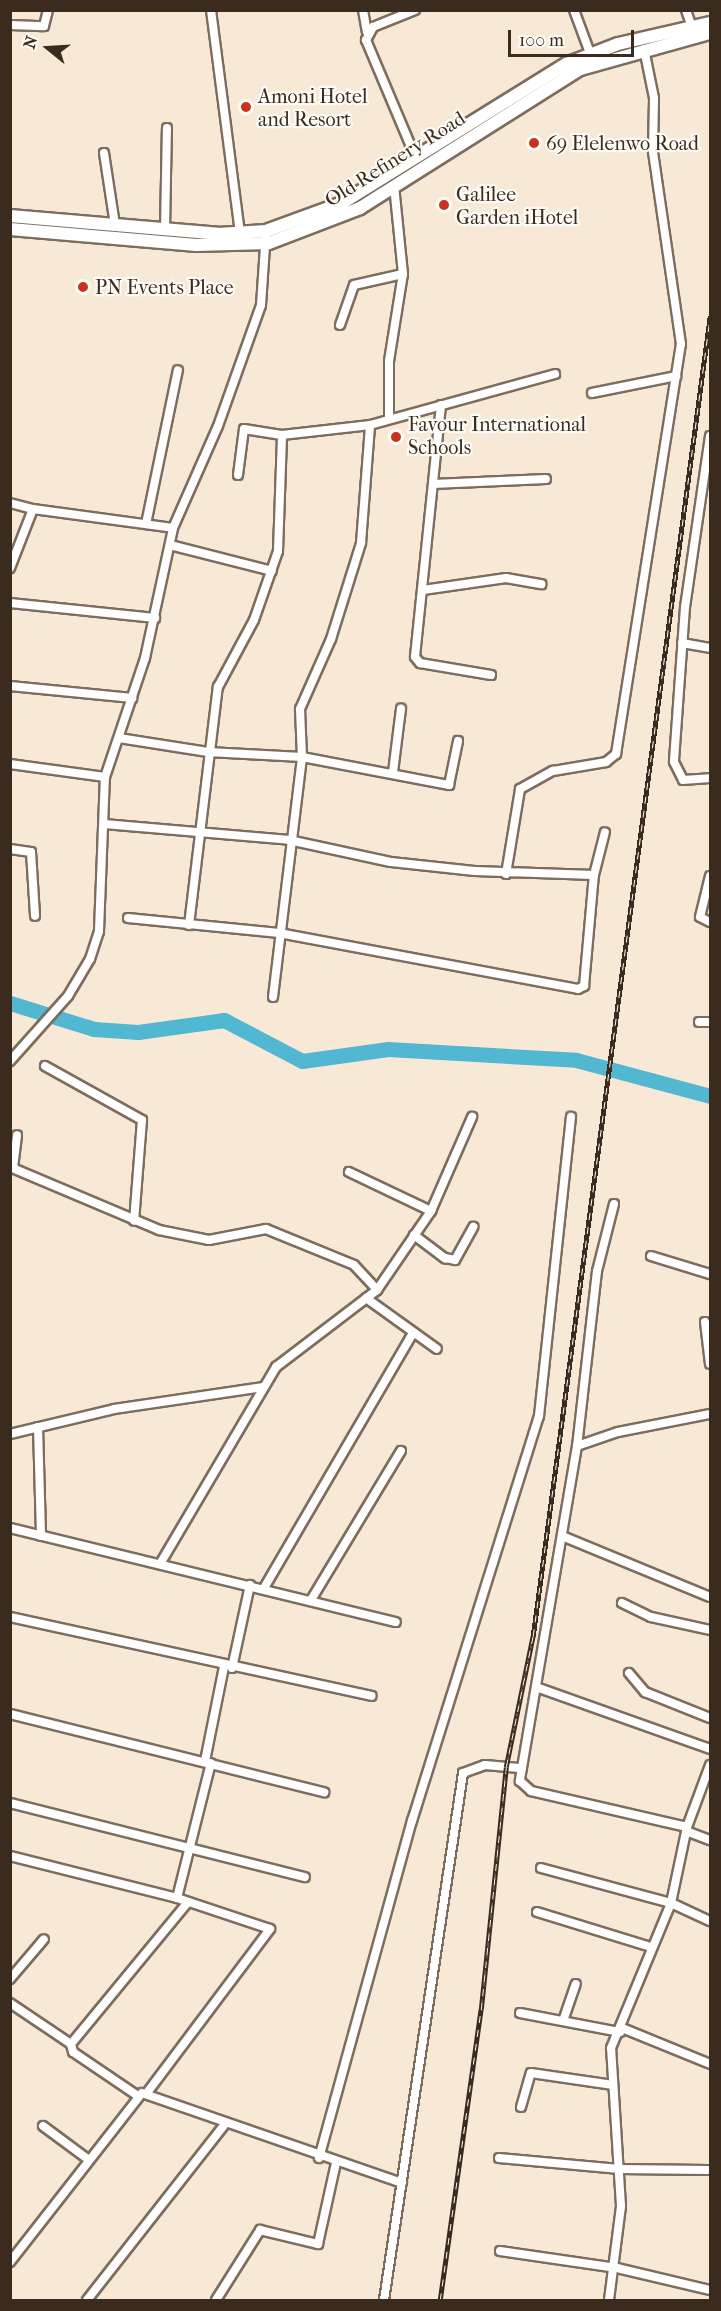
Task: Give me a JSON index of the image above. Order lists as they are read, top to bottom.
{
  "streets": {
    "main road": ["Old Refinery Road"]
  },
  "places": [
    "Amoni Hotel and Resort",
    "69 Elelenwo Road",
    "Galilee Garden iHotel",
    "PN Events Place",
    "Favour International Schools"
  ],
  "scale_bar": "100 m",
  "north": "left"
}
